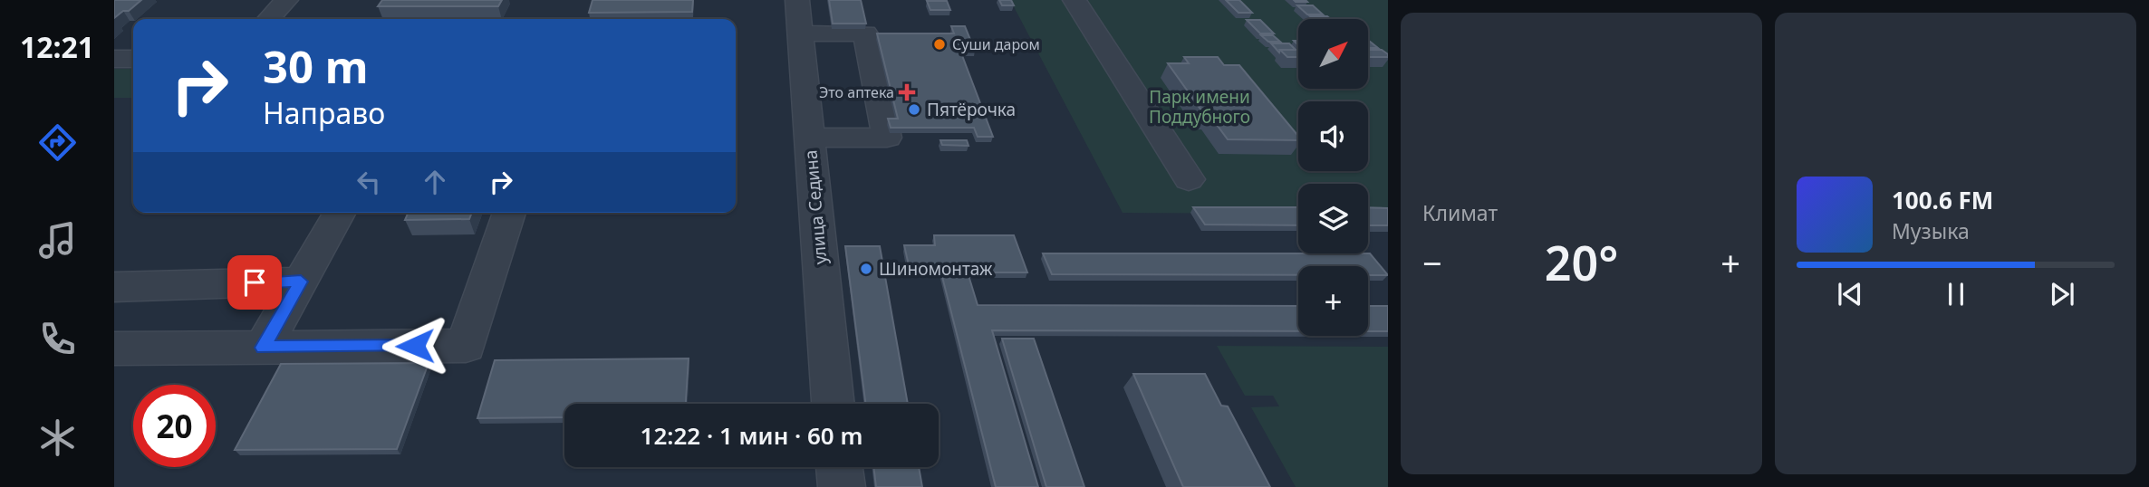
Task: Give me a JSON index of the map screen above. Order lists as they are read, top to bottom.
{
  "streets": {
    "street": ["улица Седина"]
  },
  "parks": ["Парк имени Поддубного"],
  "places": {
    "other": ["Суши даром", "Пятёрочка", "Шиномонтаж"],
    "health": ["Это аптека"]
  },
  "north": "top right",
  "page": {
    "tabs": "12:21",
    "tile": "Климат",
    "map_buttons": "+",
    "turn": ["30 m", "Направо"],
    "song": ["100.6 FM", "Музыка"],
    "heat": ["−", "20°", "+"],
    "limit": "20",
    "trip": "12:22 · 1 мин · 60 m"
  }
}
